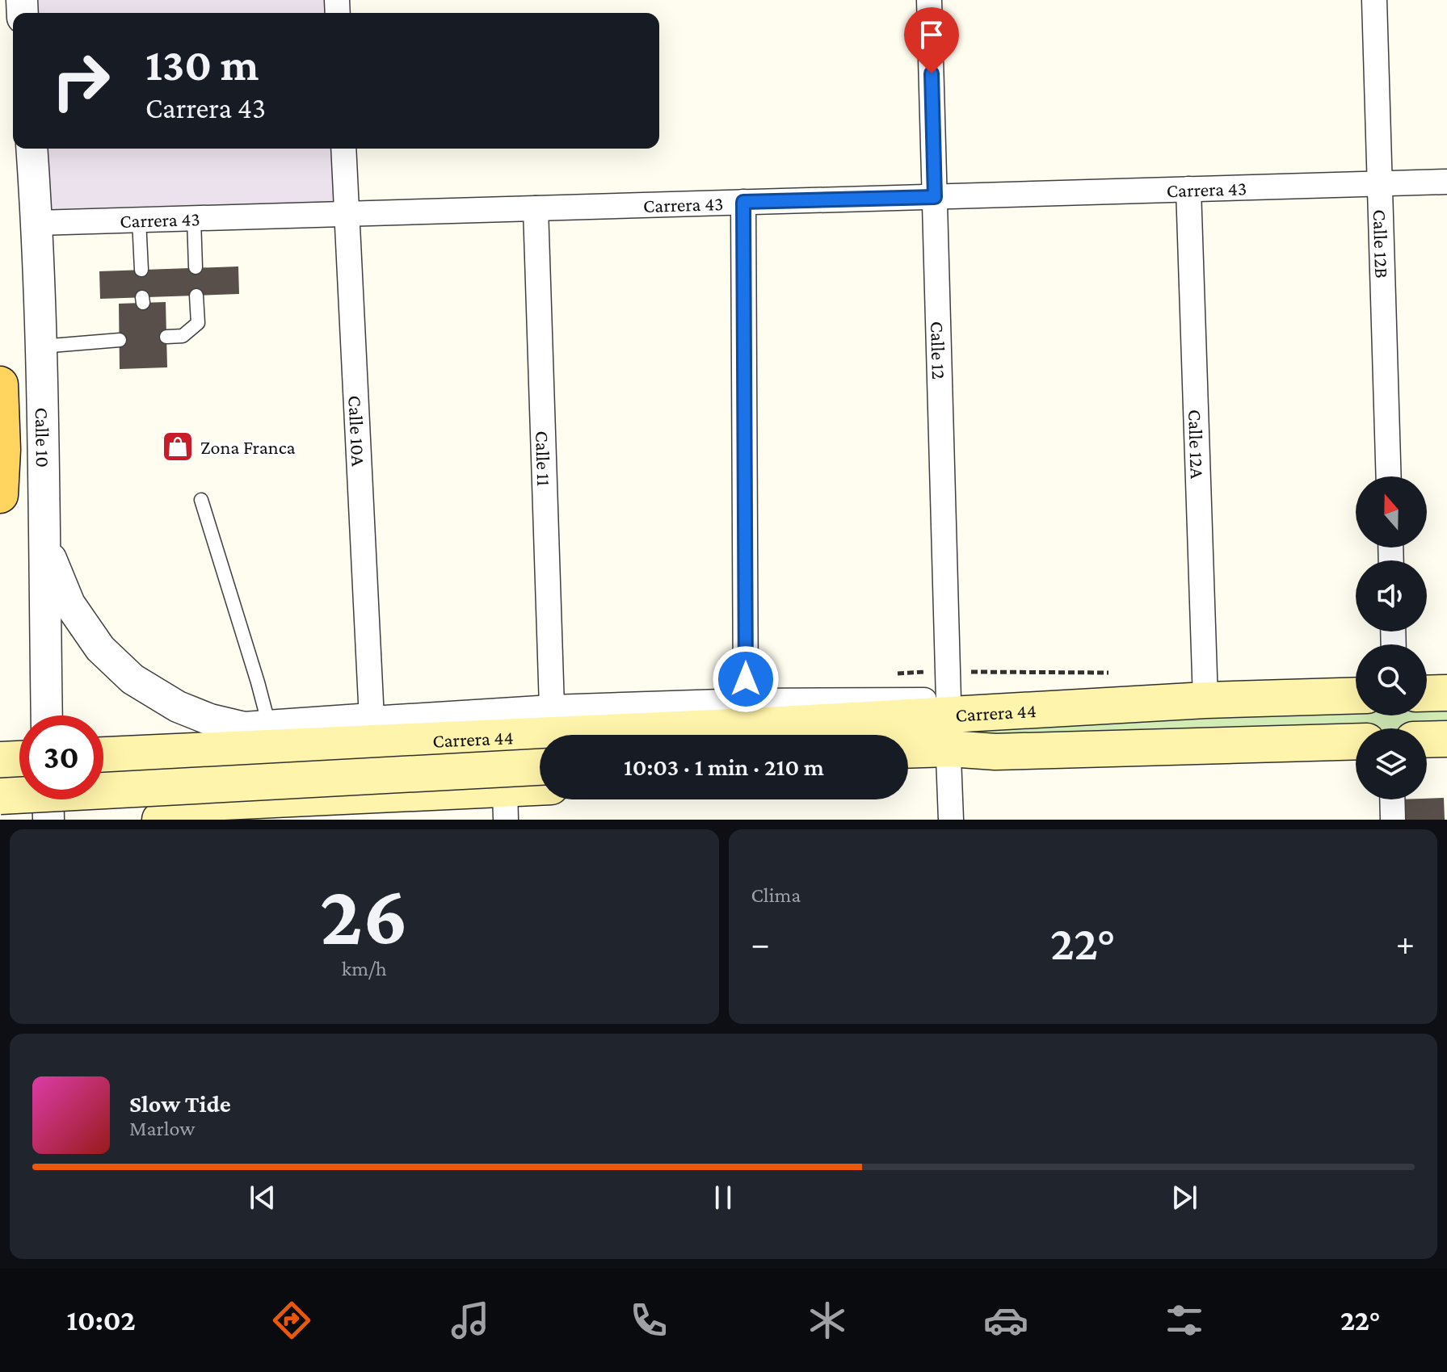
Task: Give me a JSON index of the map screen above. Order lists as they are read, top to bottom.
{
  "streets": {
    "main road": ["Carrera 44"],
    "street": [
      "Carrera 43",
      "Calle 12B",
      "Calle 12",
      "Calle 10A",
      "Calle 10",
      "Calle 12A",
      "Calle 11"
    ]
  },
  "crossings": [
    ["Carrera 43", "Calle 12B"],
    ["Carrera 43", "Calle 12"],
    ["Carrera 43", "Calle 10A"],
    ["Carrera 43", "Calle 10"],
    ["Carrera 43", "Calle 12A"],
    ["Carrera 43", "Calle 11"],
    ["Calle 12", "Carrera 44"],
    ["Calle 10A", "Carrera 44"],
    ["Calle 12A", "Carrera 44"],
    ["Calle 11", "Carrera 44"]
  ],
  "places": {
    "shop": ["Zona Franca"]
  },
  "north": "top",
  "page": {
    "turn": ["130 m", "Carrera 43"],
    "limit": "30",
    "trip": "10:03 · 1 min · 210 m",
    "tile": [
      ["26", "km/h"],
      "Clima"
    ],
    "heat": ["−", "22°", "+"],
    "song": ["Slow Tide", "Marlow"],
    "tabs": ["10:02", "22°"]
  }
}
